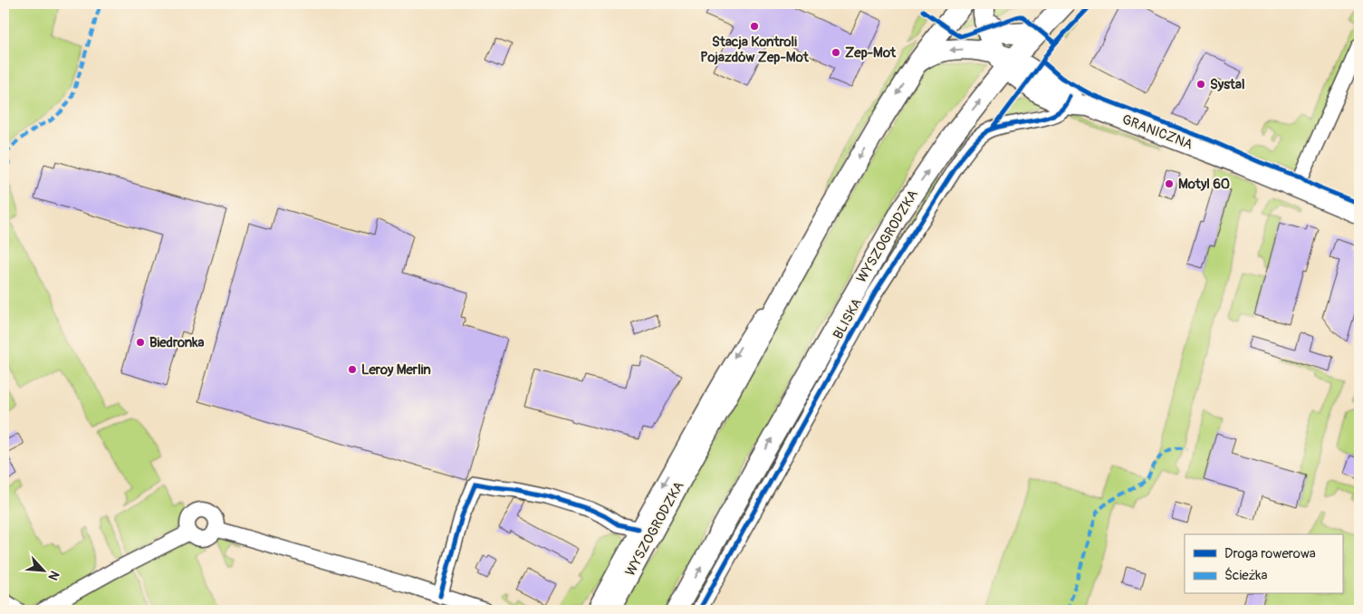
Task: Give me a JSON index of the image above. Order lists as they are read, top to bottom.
{
  "streets": {
    "main road": ["GRANICZNA", "WYSZOGRODZKA"],
    "street": ["BLISKA"]
  },
  "crossings": [
    ["GRANICZNA", "WYSZOGRODZKA"],
    ["GRANICZNA", "BLISKA"]
  ],
  "places": [
    "Stacja Kontroli Pojazdów Zep-Mot",
    "Zep-Mot",
    "Systal",
    "Motyl 60",
    "Biedronka",
    "Leroy Merlin"
  ],
  "legend": ["Droga rowerowa", "Ścieżka"],
  "north": "bottom right"
}
